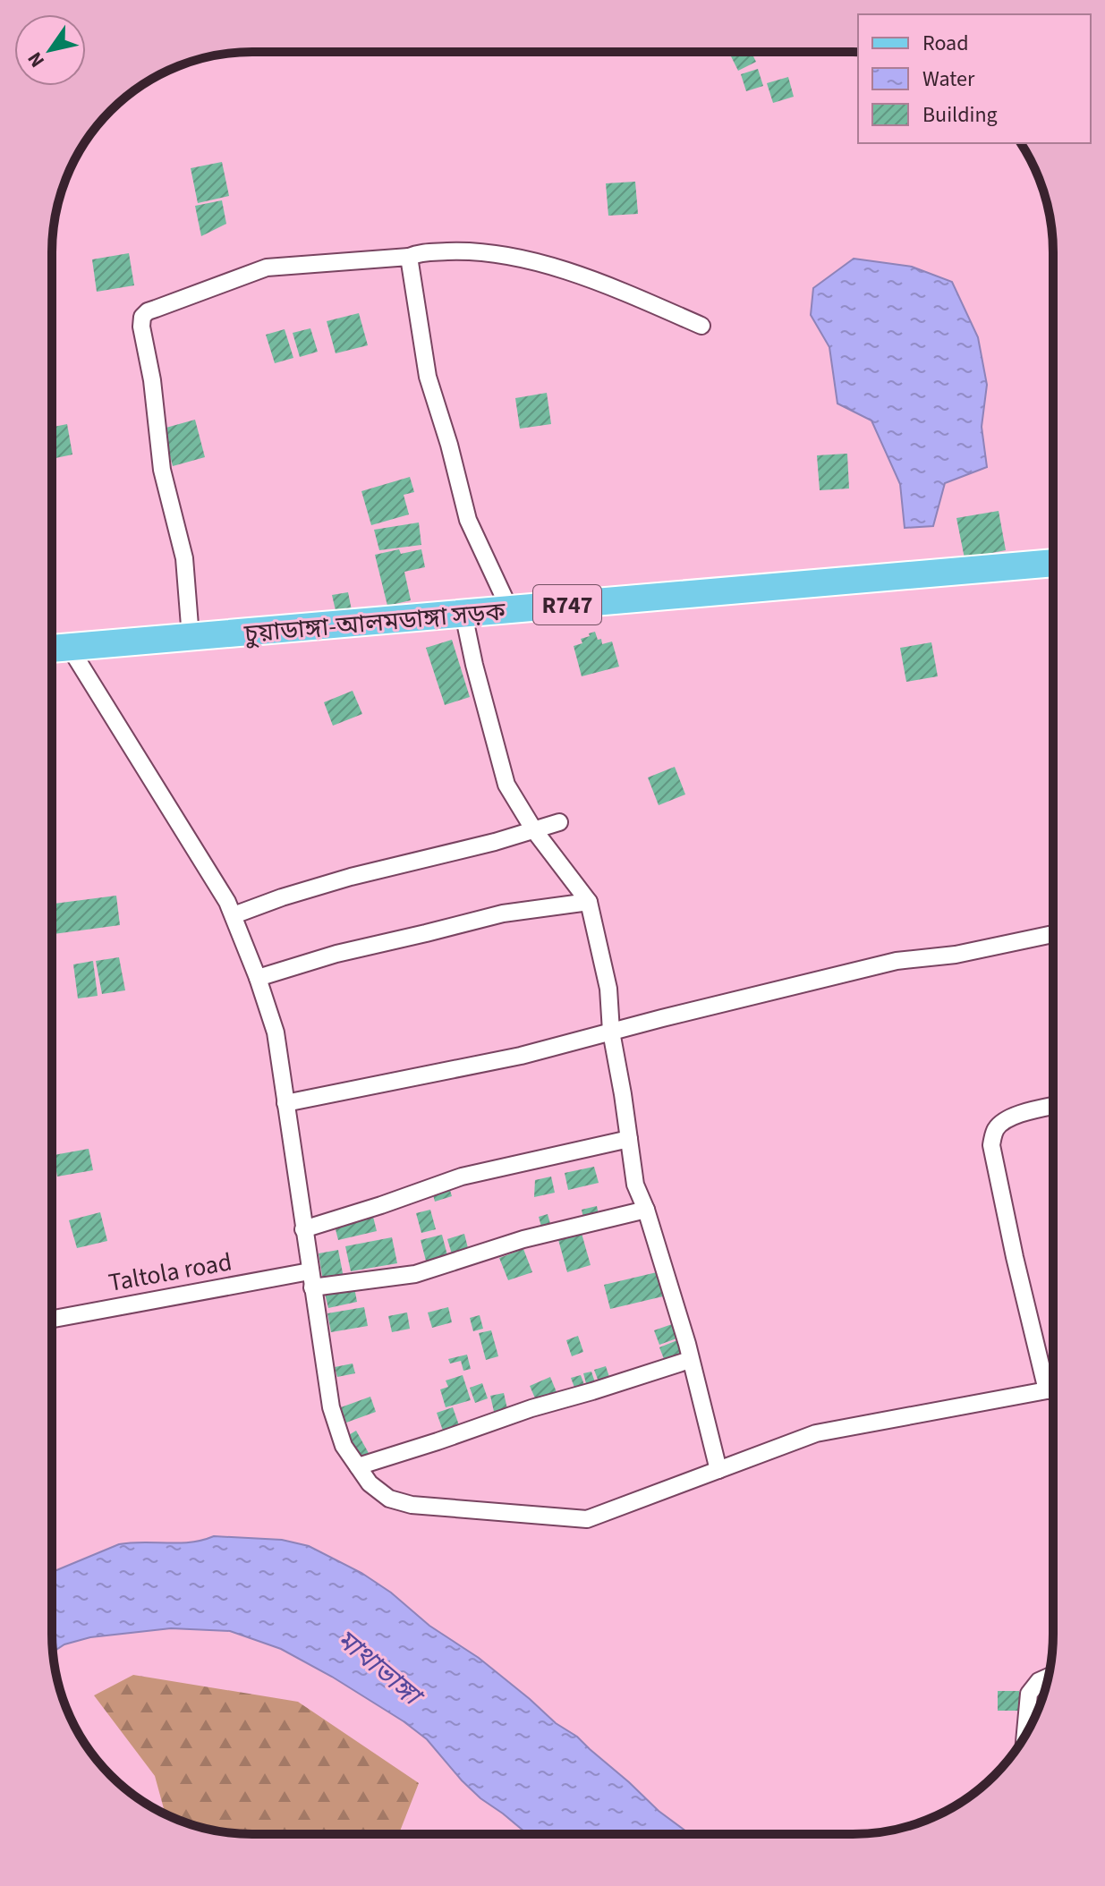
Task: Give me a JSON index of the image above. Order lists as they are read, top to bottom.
{
  "streets": {
    "main road": ["R747", "চুয়াডাঙ্গা-আলমডাঙ্গা সড়ক"],
    "street": ["Taltola road"]
  },
  "crossings": [
    ["R747", "চুয়াডাঙ্গা-আলমডাঙ্গা সড়ক"]
  ],
  "water": ["মাথাভাঙ্গা"],
  "legend": ["Road", "Water", "Building"],
  "north": "bottom left"
}
